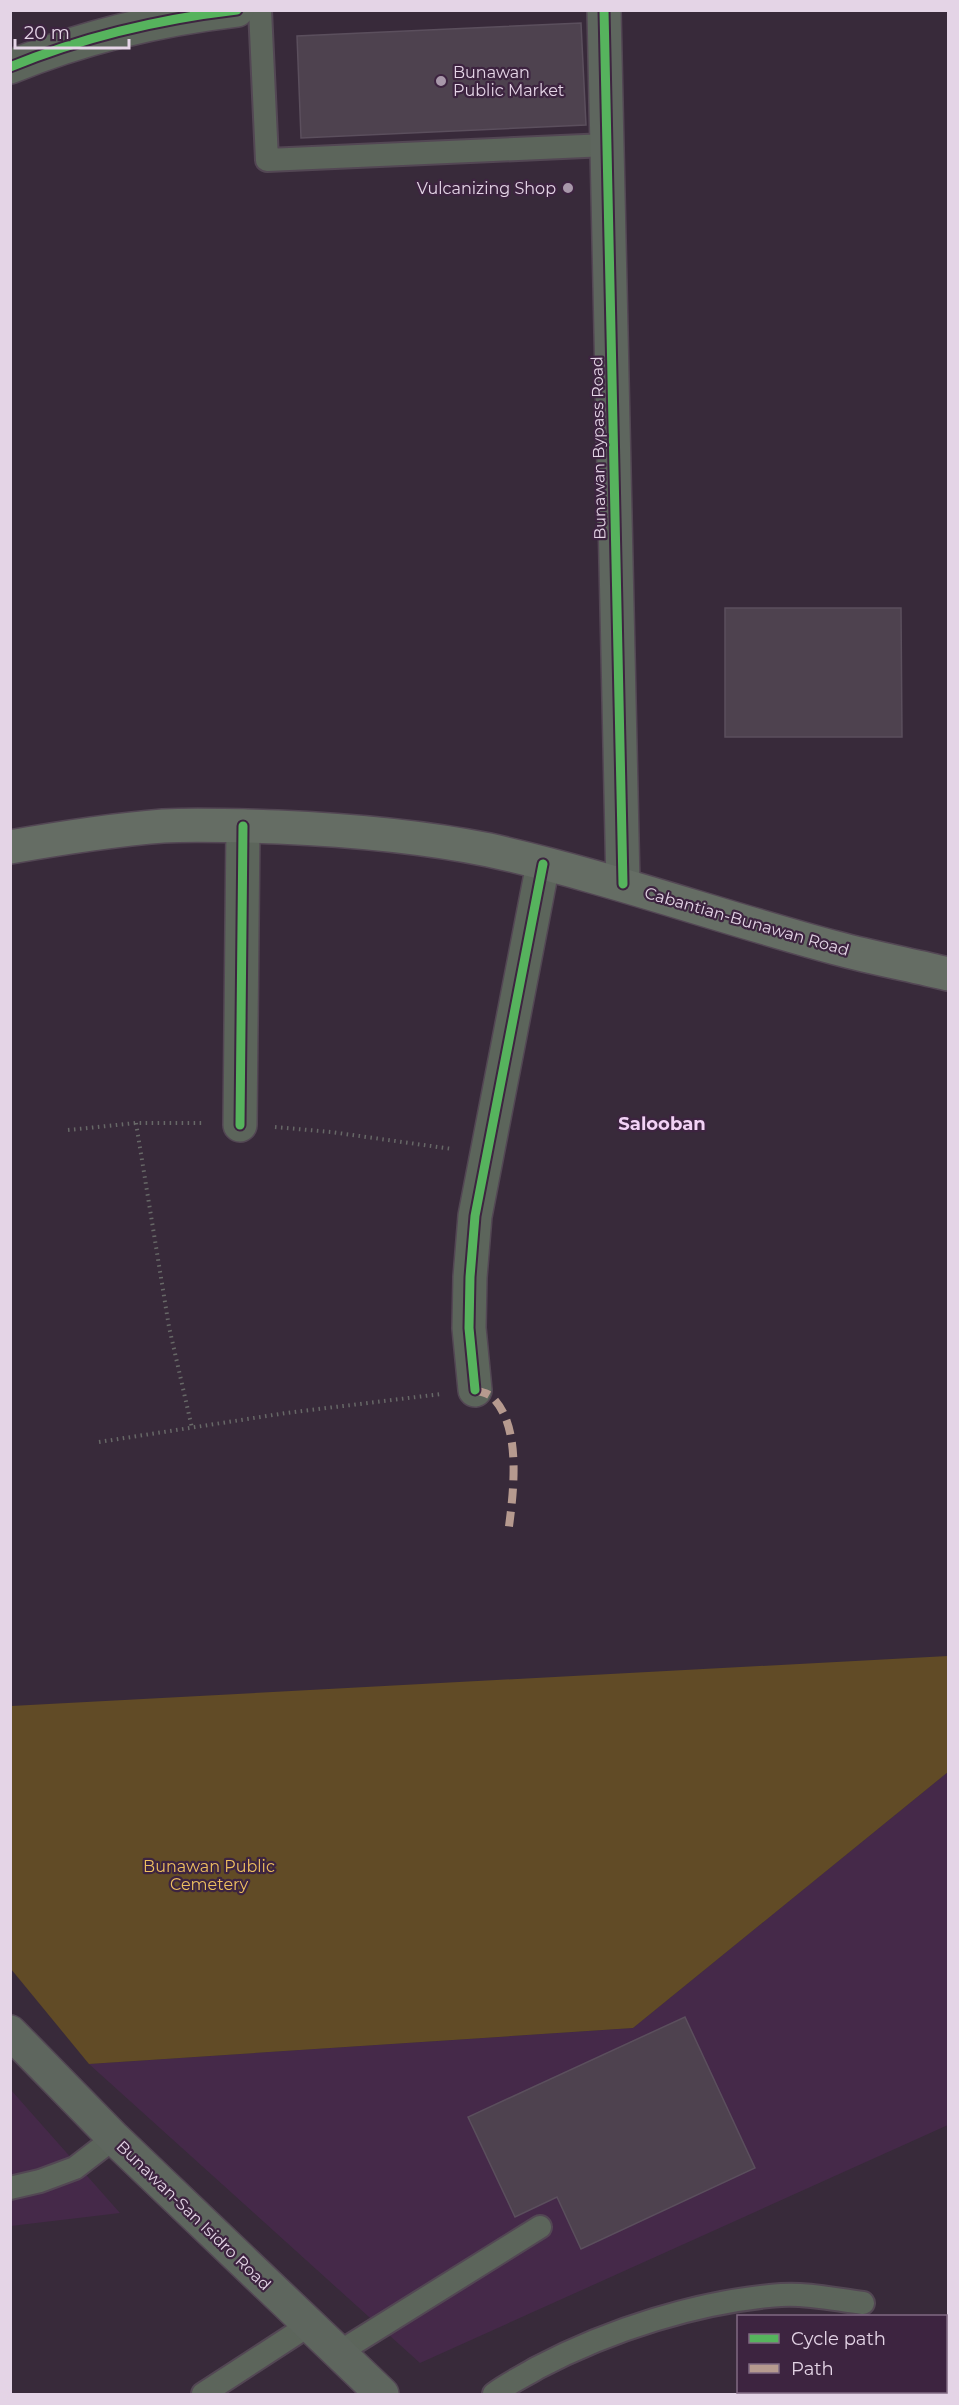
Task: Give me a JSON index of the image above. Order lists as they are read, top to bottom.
{
  "streets": {
    "main road": ["Cabantian-Bunawan Road"],
    "street": ["Bunawan Bypass Road", "Bunawan-San Isidro Road"]
  },
  "crossings": [
    ["Bunawan Bypass Road", "Cabantian-Bunawan Road"]
  ],
  "districts": ["Salooban"],
  "parks": ["Bunawan Public Cemetery"],
  "places": ["Bunawan Public Market", "Vulcanizing Shop"],
  "legend": ["Cycle path", "Path"],
  "scale_bar": "20 m"
}
